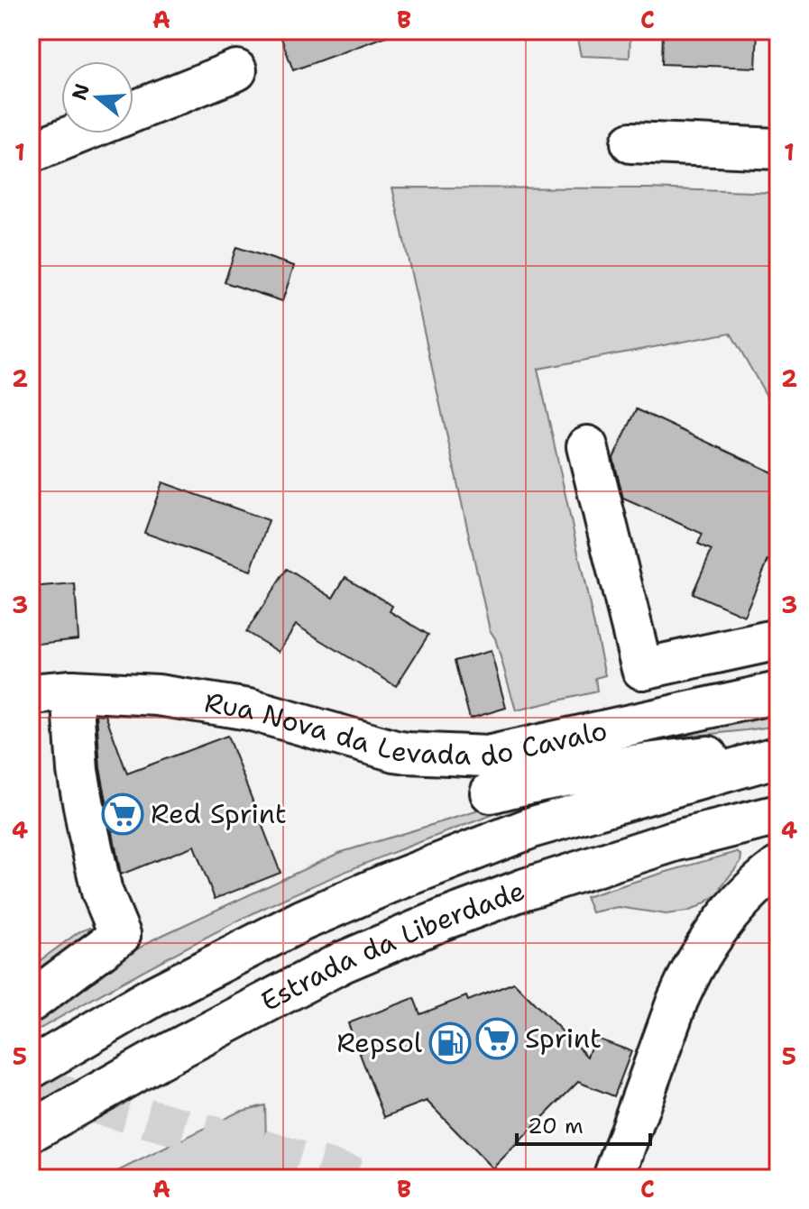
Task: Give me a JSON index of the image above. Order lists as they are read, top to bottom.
{
  "streets": {
    "main road": ["Rua Nova da Levada do Cavalo", "Estrada da Liberdade"]
  },
  "places": {
    "supermarket": ["Red Sprint", "Sprint"],
    "fuel station": ["Repsol"]
  },
  "scale_bar": "20 m",
  "north": "left",
  "grid": {
    "columns": ["A", "B", "C"],
    "rows": [
      "1",
      "2",
      "3",
      "4",
      "5"
    ]
  }
}
